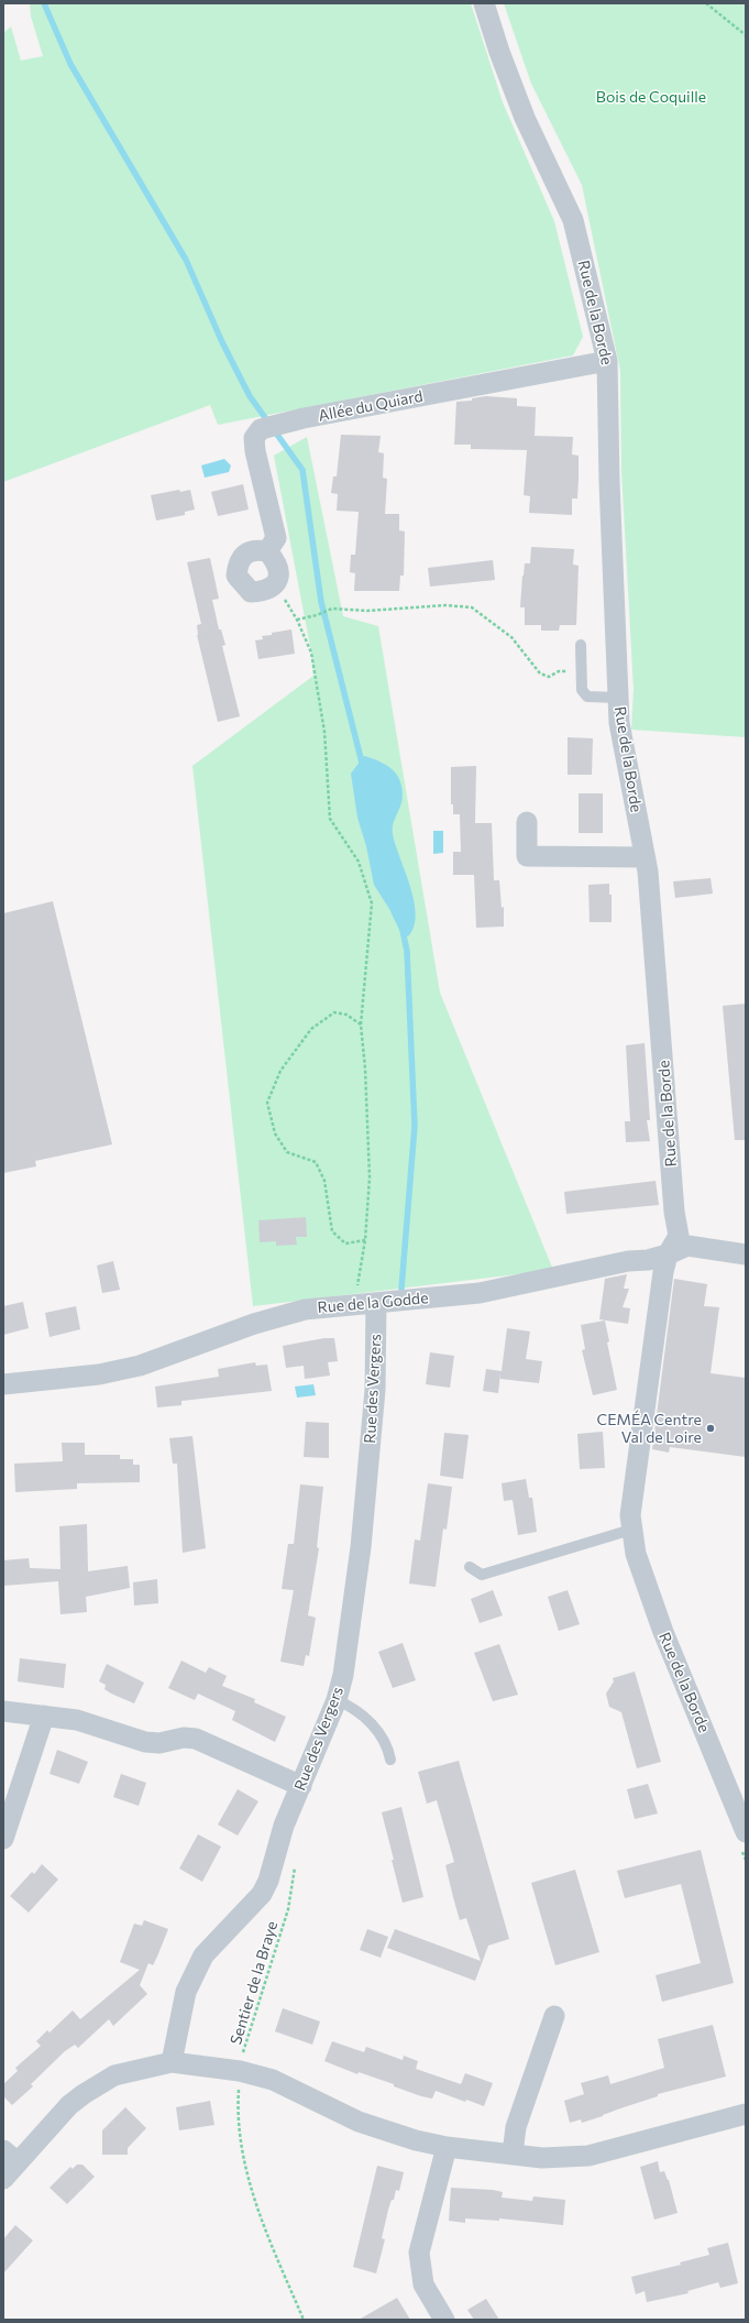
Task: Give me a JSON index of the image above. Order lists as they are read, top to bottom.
{
  "streets": {
    "street": [
      "Rue de la Borde",
      "Allée du Quiard",
      "Rue de la Godde",
      "Rue des Vergers"
    ],
    "path": ["Sentier de la Braye"]
  },
  "crossings": [
    ["Rue de la Borde", "Allée du Quiard"],
    ["Rue de la Borde", "Rue de la Godde"],
    ["Rue de la Godde", "Rue des Vergers"]
  ],
  "parks": ["Bois de Coquille"],
  "places": ["CEMÉA Centre Val de Loire"]
}
